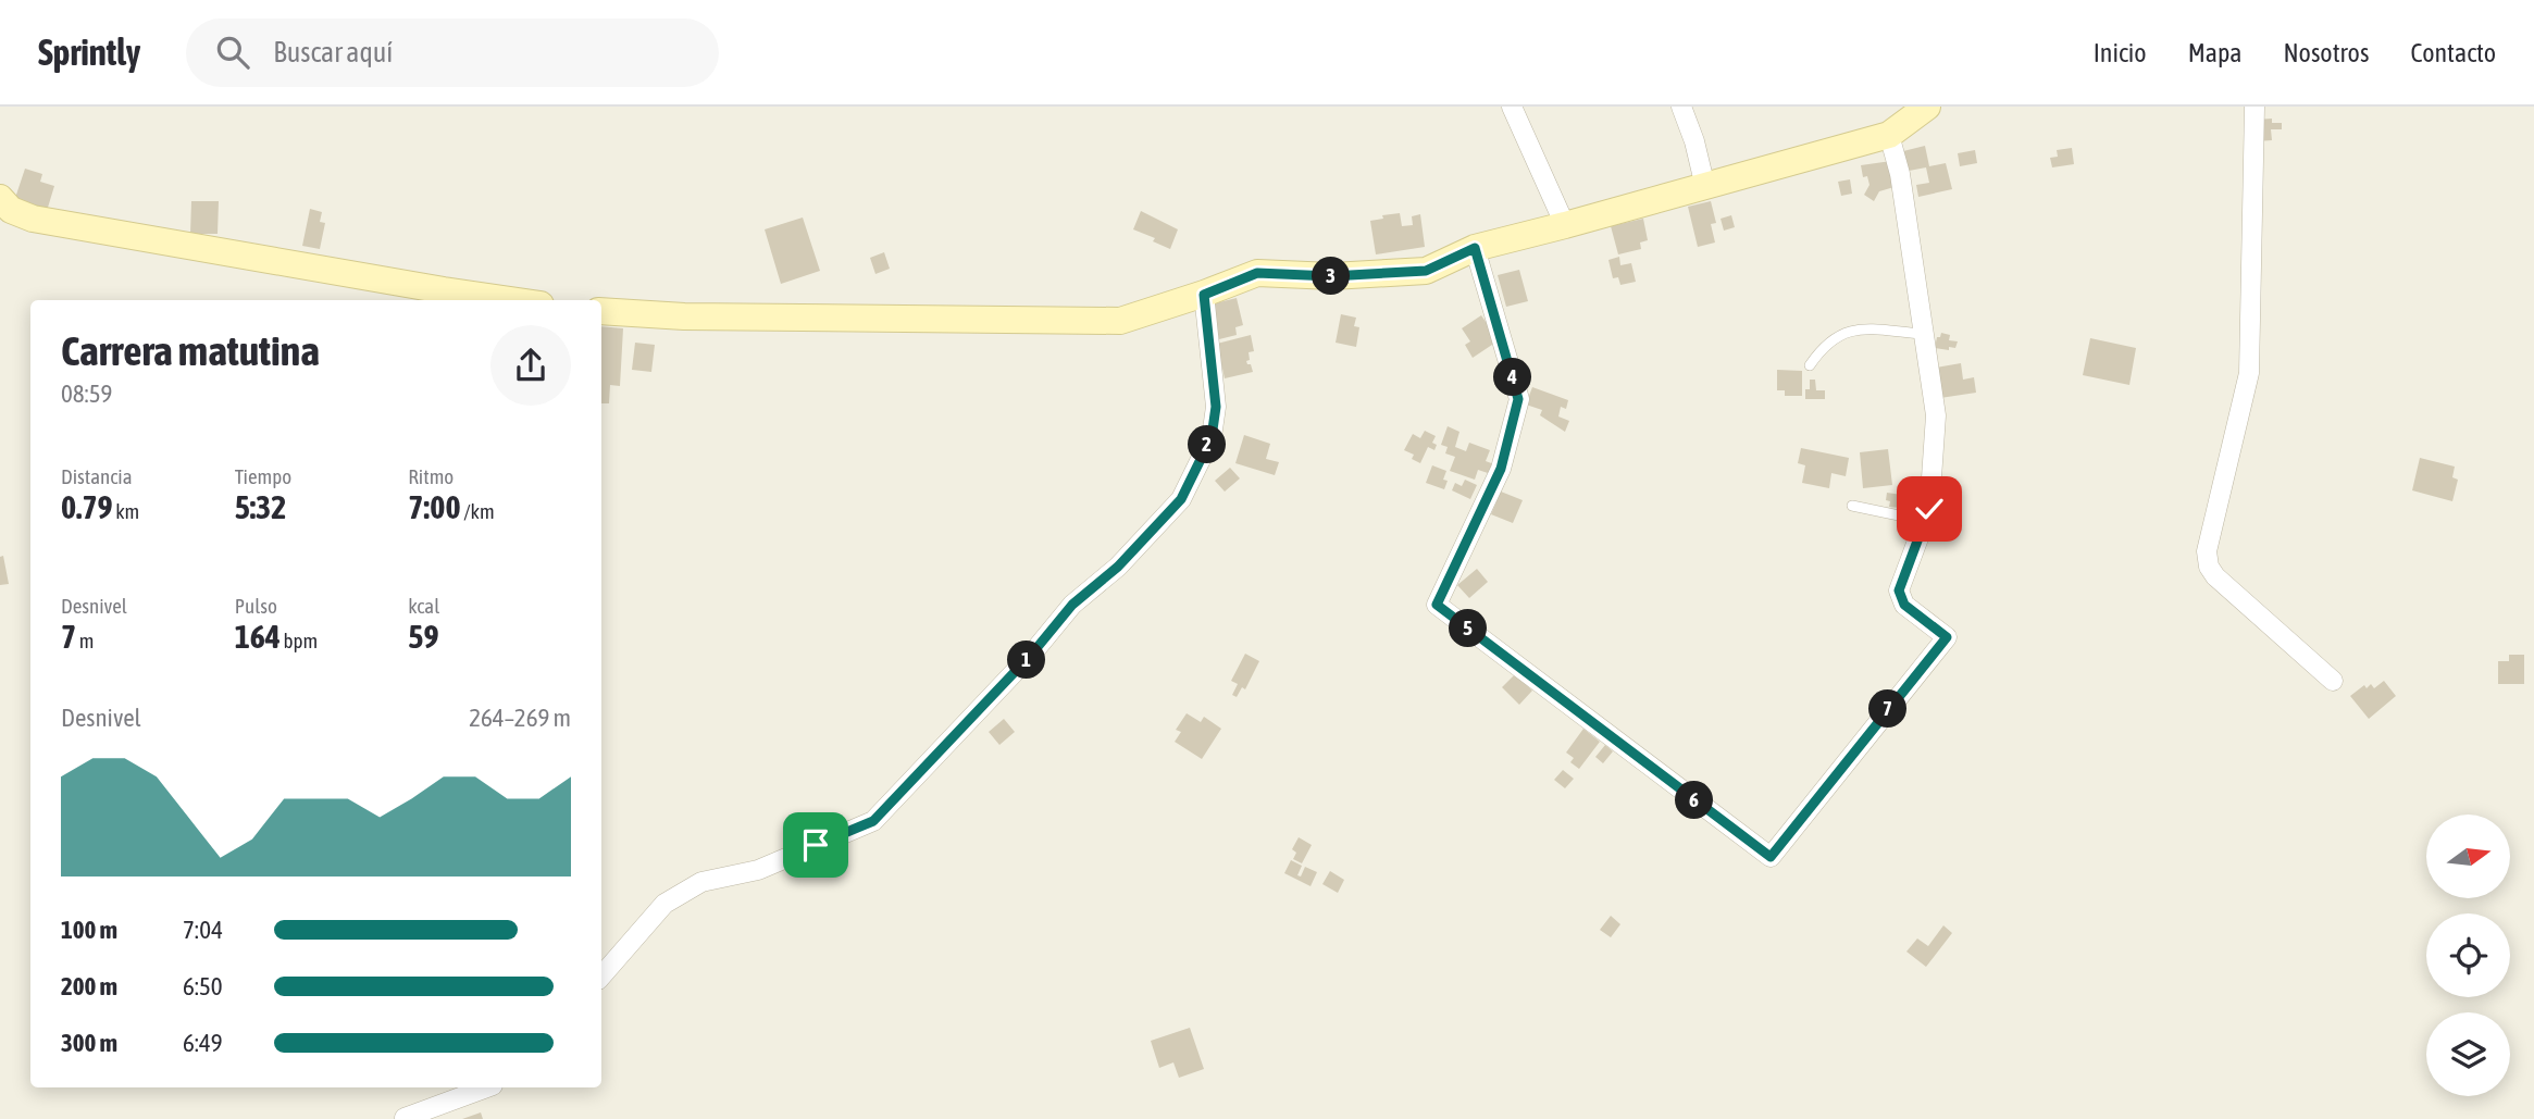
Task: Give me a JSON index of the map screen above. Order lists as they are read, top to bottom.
{
  "north": "right",
  "page": {
    "header": "Sprintly",
    "search": "Buscar aquí",
    "nav": [
      "Inicio",
      "Mapa",
      "Nosotros",
      "Contacto"
    ],
    "pins": [
      "3",
      "4",
      "2",
      "5",
      "1",
      "7",
      "6"
    ],
    "heading": ["Carrera matutina", "08:59"],
    "stats": [
      ["Distancia", "0.79 km"],
      ["Tiempo", "5:32"],
      ["Ritmo", "7:00 /km"],
      ["Desnivel", "7 m"],
      ["Pulso", "164 bpm"],
      ["kcal", "59"]
    ],
    "chart": ["Desnivel", "264–269 m"],
    "list": [
      {
        "name": "100 m",
        "note": "7:04"
      },
      {
        "name": "200 m",
        "note": "6:50"
      },
      {
        "name": "300 m",
        "note": "6:49"
      }
    ]
  }
}
